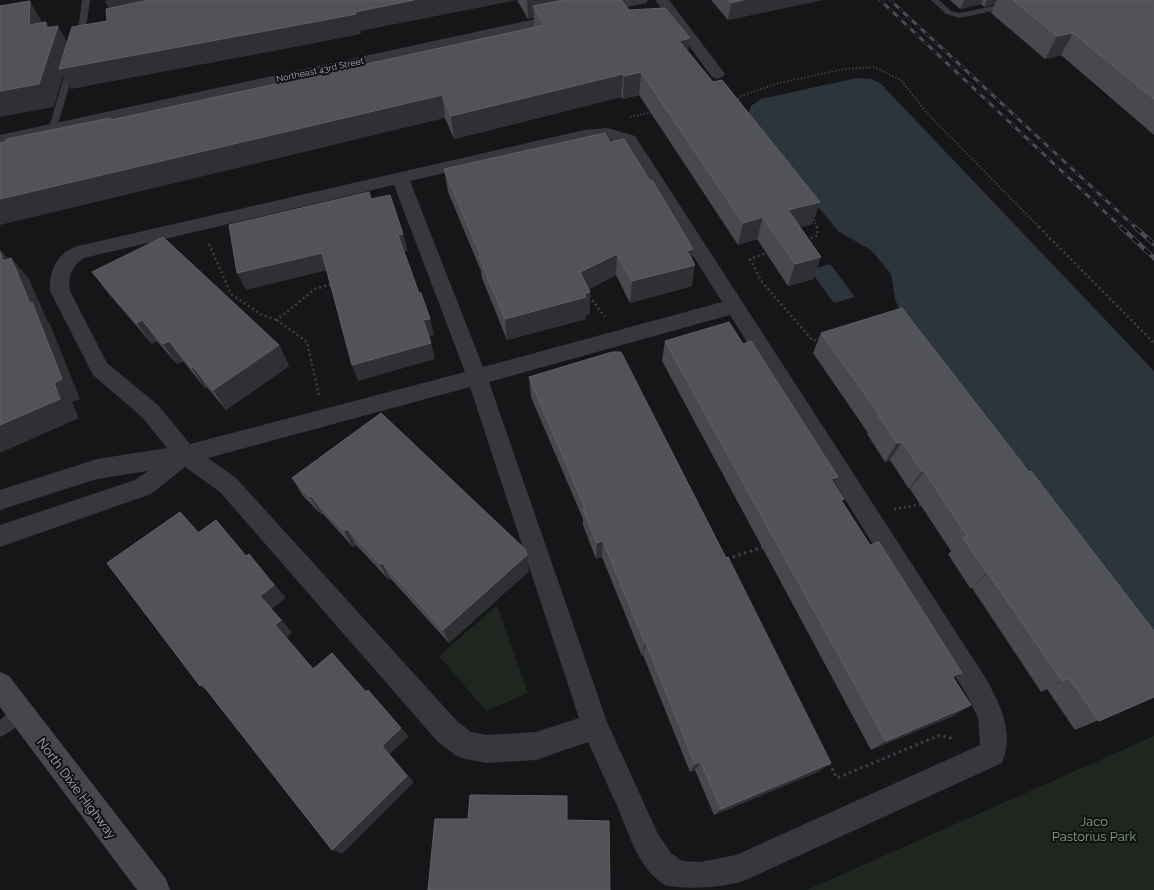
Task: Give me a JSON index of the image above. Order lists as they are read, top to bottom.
{
  "streets": {
    "main road": ["North Dixie Highway"],
    "street": ["Northeast 43rd Street"]
  },
  "parks": ["Jaco Pastorius Park"]
}
